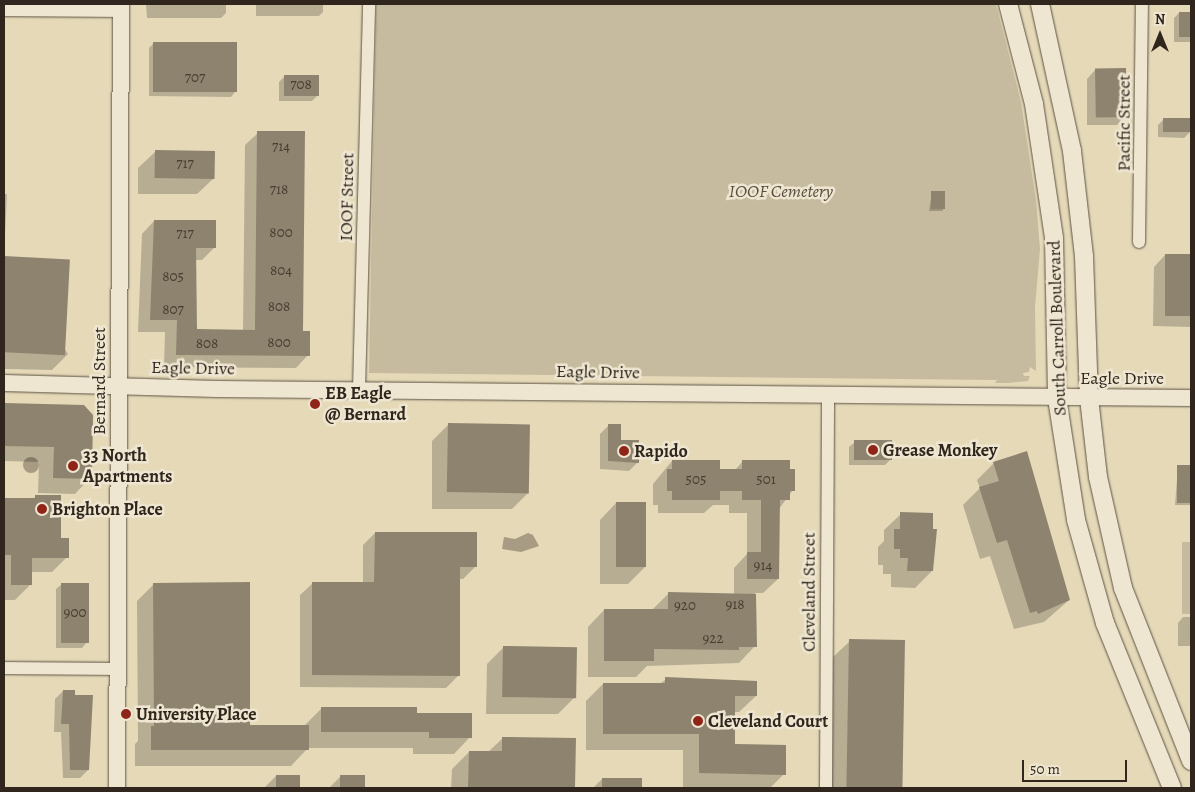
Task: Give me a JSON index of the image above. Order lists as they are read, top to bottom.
{
  "streets": {
    "main road": ["South Carroll Boulevard"],
    "street": [
      "Pacific Street",
      "IOOF Street",
      "Eagle Drive",
      "Bernard Street",
      "Cleveland Street"
    ]
  },
  "crossings": [
    ["IOOF Street", "Eagle Drive"],
    ["South Carroll Boulevard", "Eagle Drive"],
    ["Eagle Drive", "Bernard Street"],
    ["Eagle Drive", "Cleveland Street"]
  ],
  "parks": ["IOOF Cemetery"],
  "places": [
    "EB Eagle @ Bernard",
    "Grease Monkey",
    "Rapido",
    "33 North Apartments",
    "Brighton Place",
    "University Place",
    "Cleveland Court"
  ],
  "house_numbers": [
    "707",
    "708",
    "714",
    "717",
    "718",
    "800",
    "717",
    "804",
    "805",
    "808",
    "807",
    "800",
    "808",
    "505",
    "501",
    "914",
    "918",
    "920",
    "900",
    "922"
  ],
  "scale_bar": "50 m",
  "north": "top"
}
